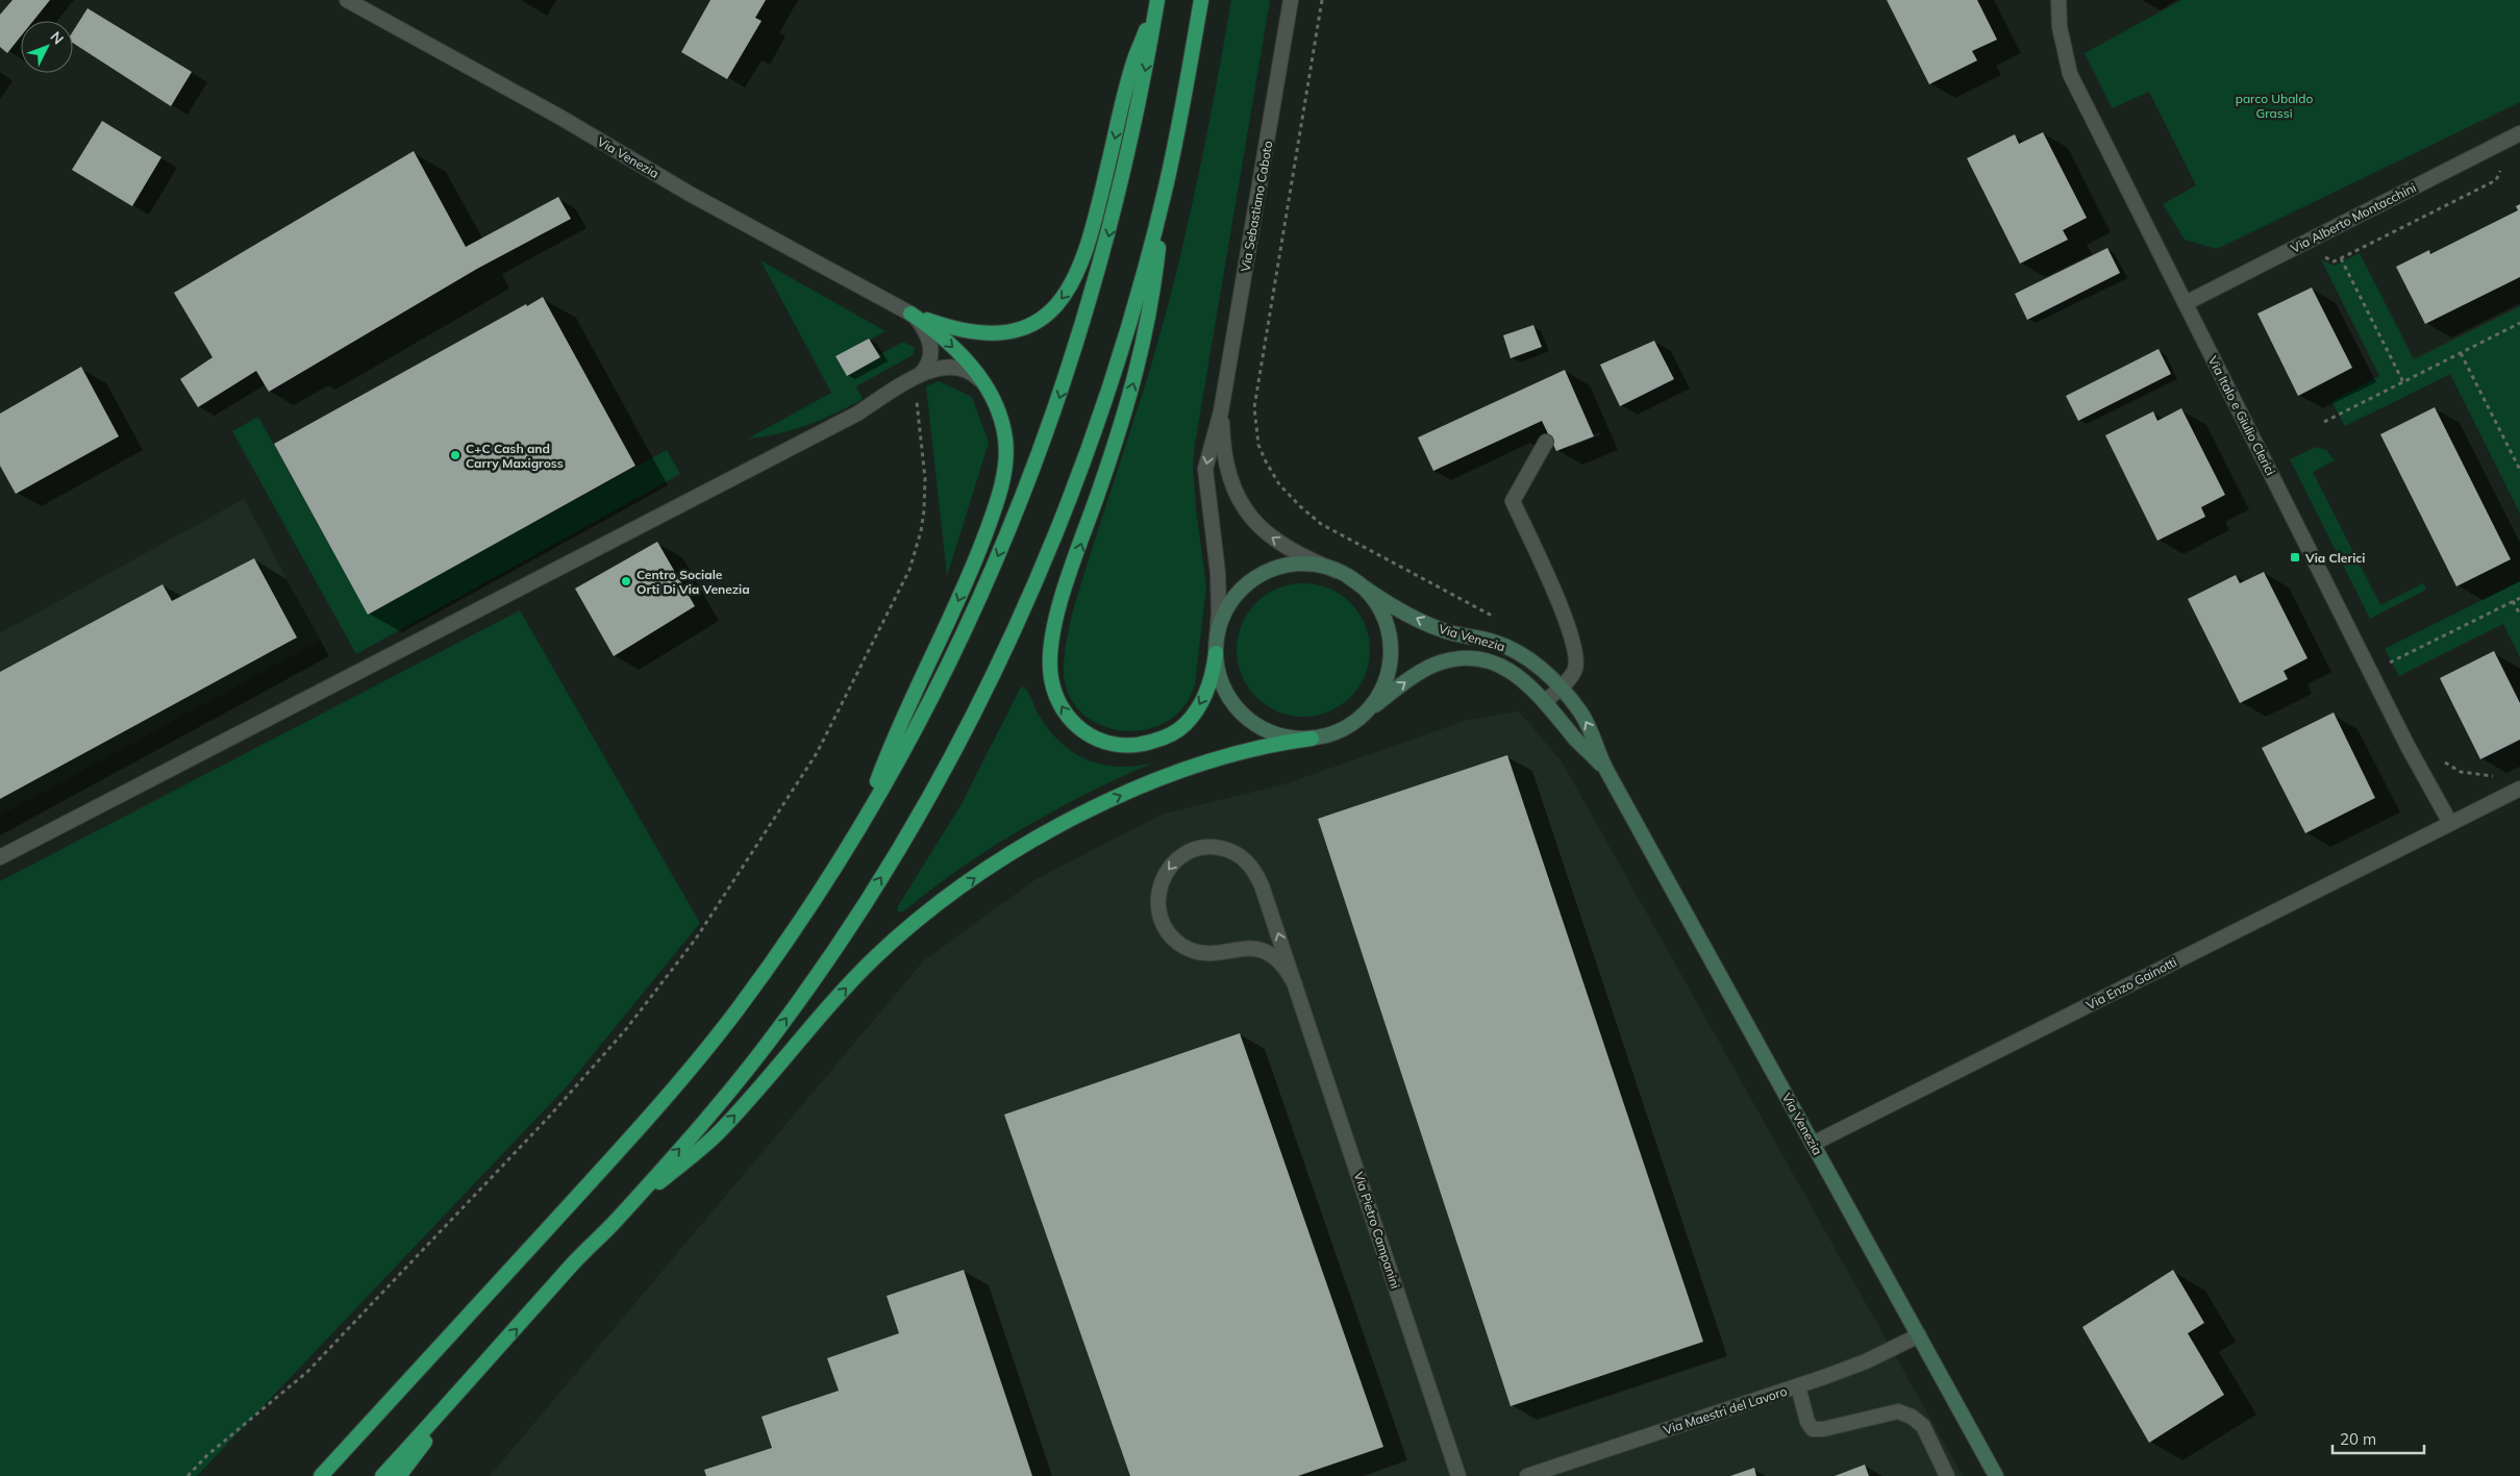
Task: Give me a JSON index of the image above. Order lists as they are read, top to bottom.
{
  "streets": {
    "main road": ["Via Venezia"],
    "street": [
      "Via Sebastiano Caboto",
      "Via Alberto Montacchini",
      "Via Italo e Giulio Clerici",
      "Via Enzo Gainotti",
      "Via Pietro Campanini",
      "Via Maestri del Lavoro"
    ]
  },
  "crossings": [
    ["Via Venezia", "Via Sebastiano Caboto"],
    ["Via Venezia", "Via Enzo Gainotti"],
    ["Via Venezia", "Via Maestri del Lavoro"],
    ["Via Alberto Montacchini", "Via Italo e Giulio Clerici"],
    ["Via Italo e Giulio Clerici", "Via Enzo Gainotti"]
  ],
  "parks": ["parco Ubaldo Grassi"],
  "places": {
    "other": ["C+C Cash and Carry Maxigross", "Centro Sociale Orti Di Via Venezia"],
    "transit": ["Via Clerici"]
  },
  "scale_bar": "20 m",
  "north": "top right"
}
